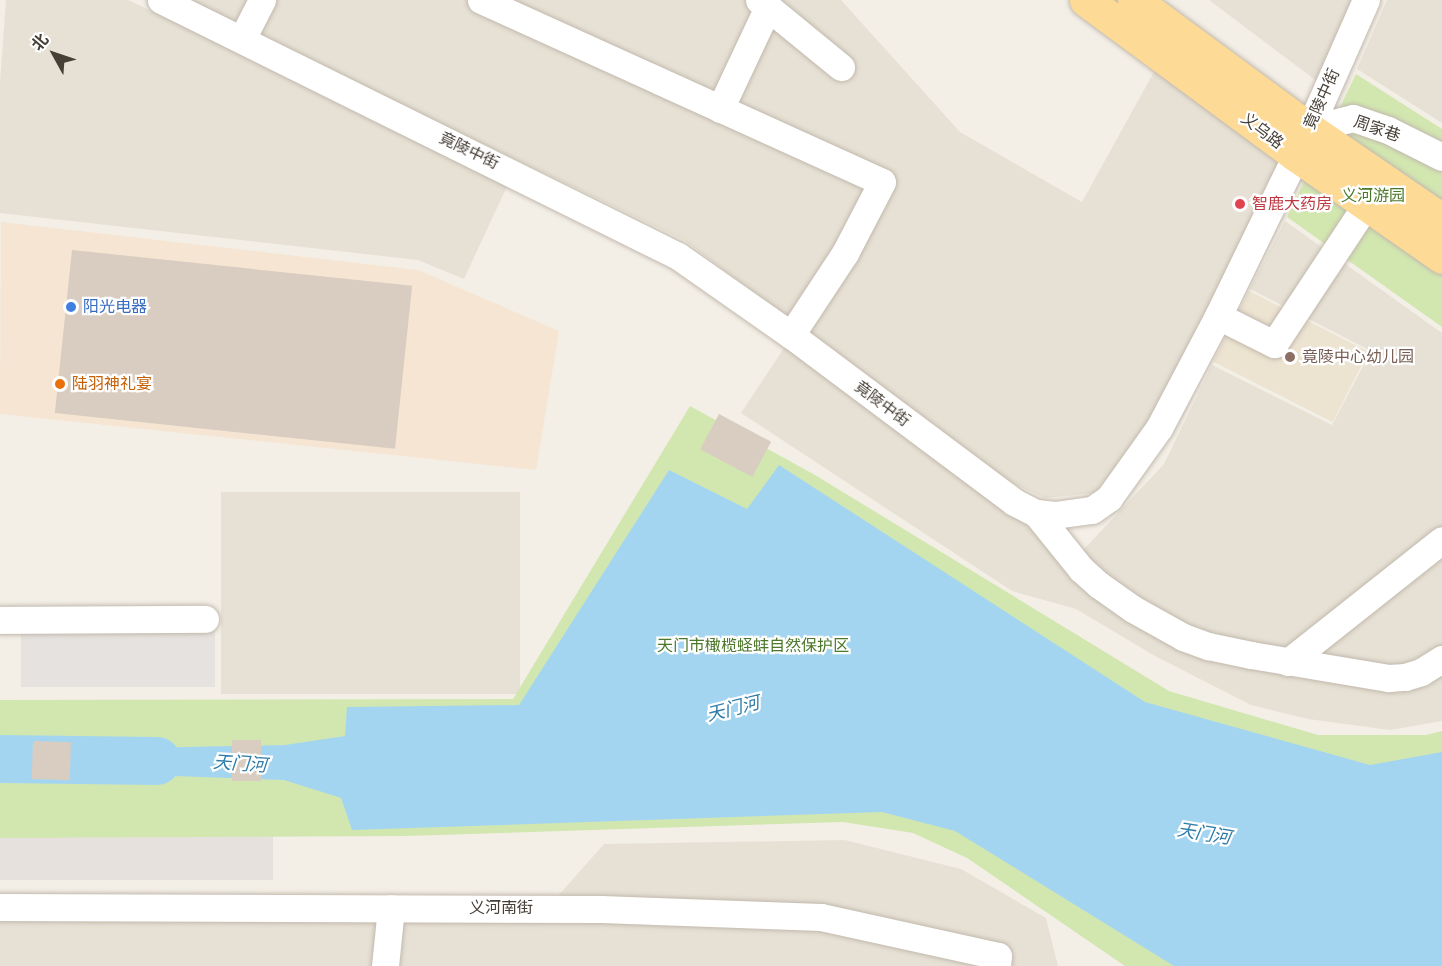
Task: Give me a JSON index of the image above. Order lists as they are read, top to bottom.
{
  "streets": {
    "main road": ["义乌路"],
    "street": ["竟陵中街", "周家巷", "义河南街"]
  },
  "crossings": [
    ["竟陵中街", "周家巷"],
    ["竟陵中街", "义乌路"],
    ["周家巷", "义乌路"]
  ],
  "water": ["天门河"],
  "parks": ["义河游园", "天门市橄榄蛏蚌自然保护区"],
  "places": [
    "智鹿大药房",
    "阳光电器",
    "竟陵中心幼儿园",
    "陆羽神礼宴"
  ],
  "north": "top left"
}
